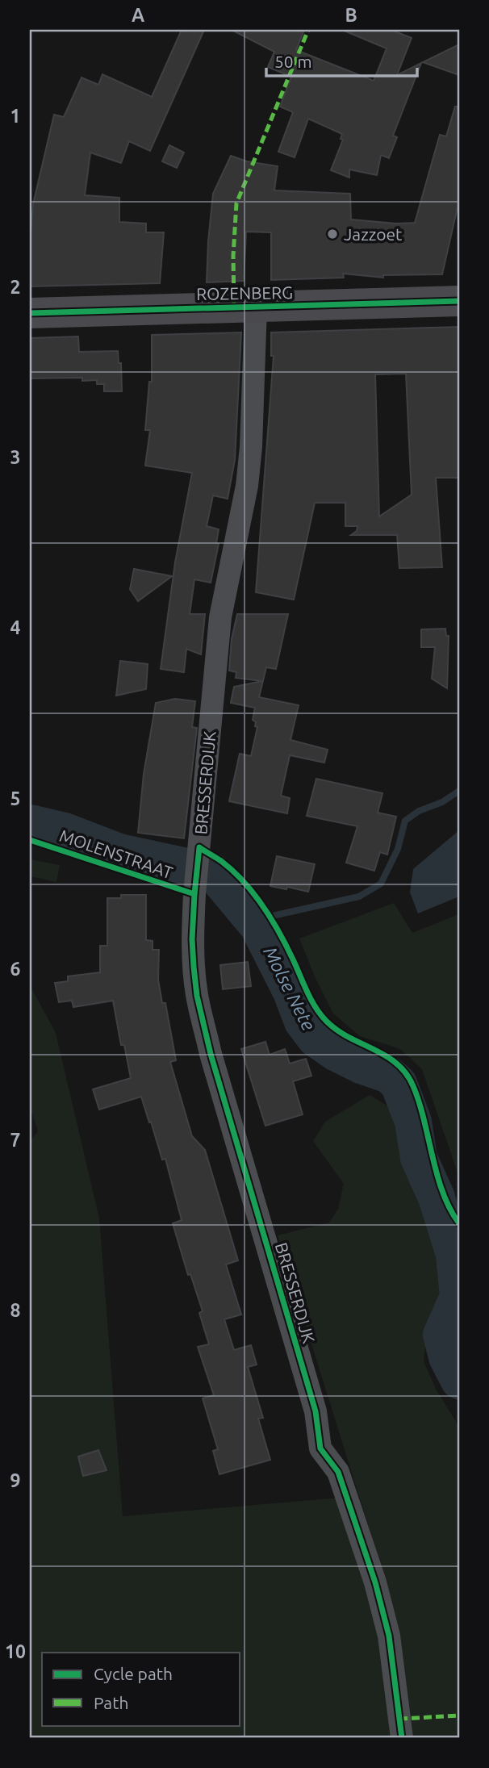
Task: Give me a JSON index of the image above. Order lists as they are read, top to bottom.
{
  "streets": {
    "main road": ["ROZENBERG"],
    "street": ["BRESSERDIJK"],
    "cycle path": ["MOLENSTRAAT"]
  },
  "crossings": [
    ["ROZENBERG", "BRESSERDIJK"]
  ],
  "water": ["Molse Nete"],
  "places": ["Jazzoet"],
  "legend": ["Cycle path", "Path"],
  "scale_bar": "50 m",
  "grid": {
    "columns": ["A", "B"],
    "rows": [
      "1",
      "2",
      "3",
      "4",
      "5",
      "6",
      "7",
      "8",
      "9",
      "10"
    ]
  }
}
